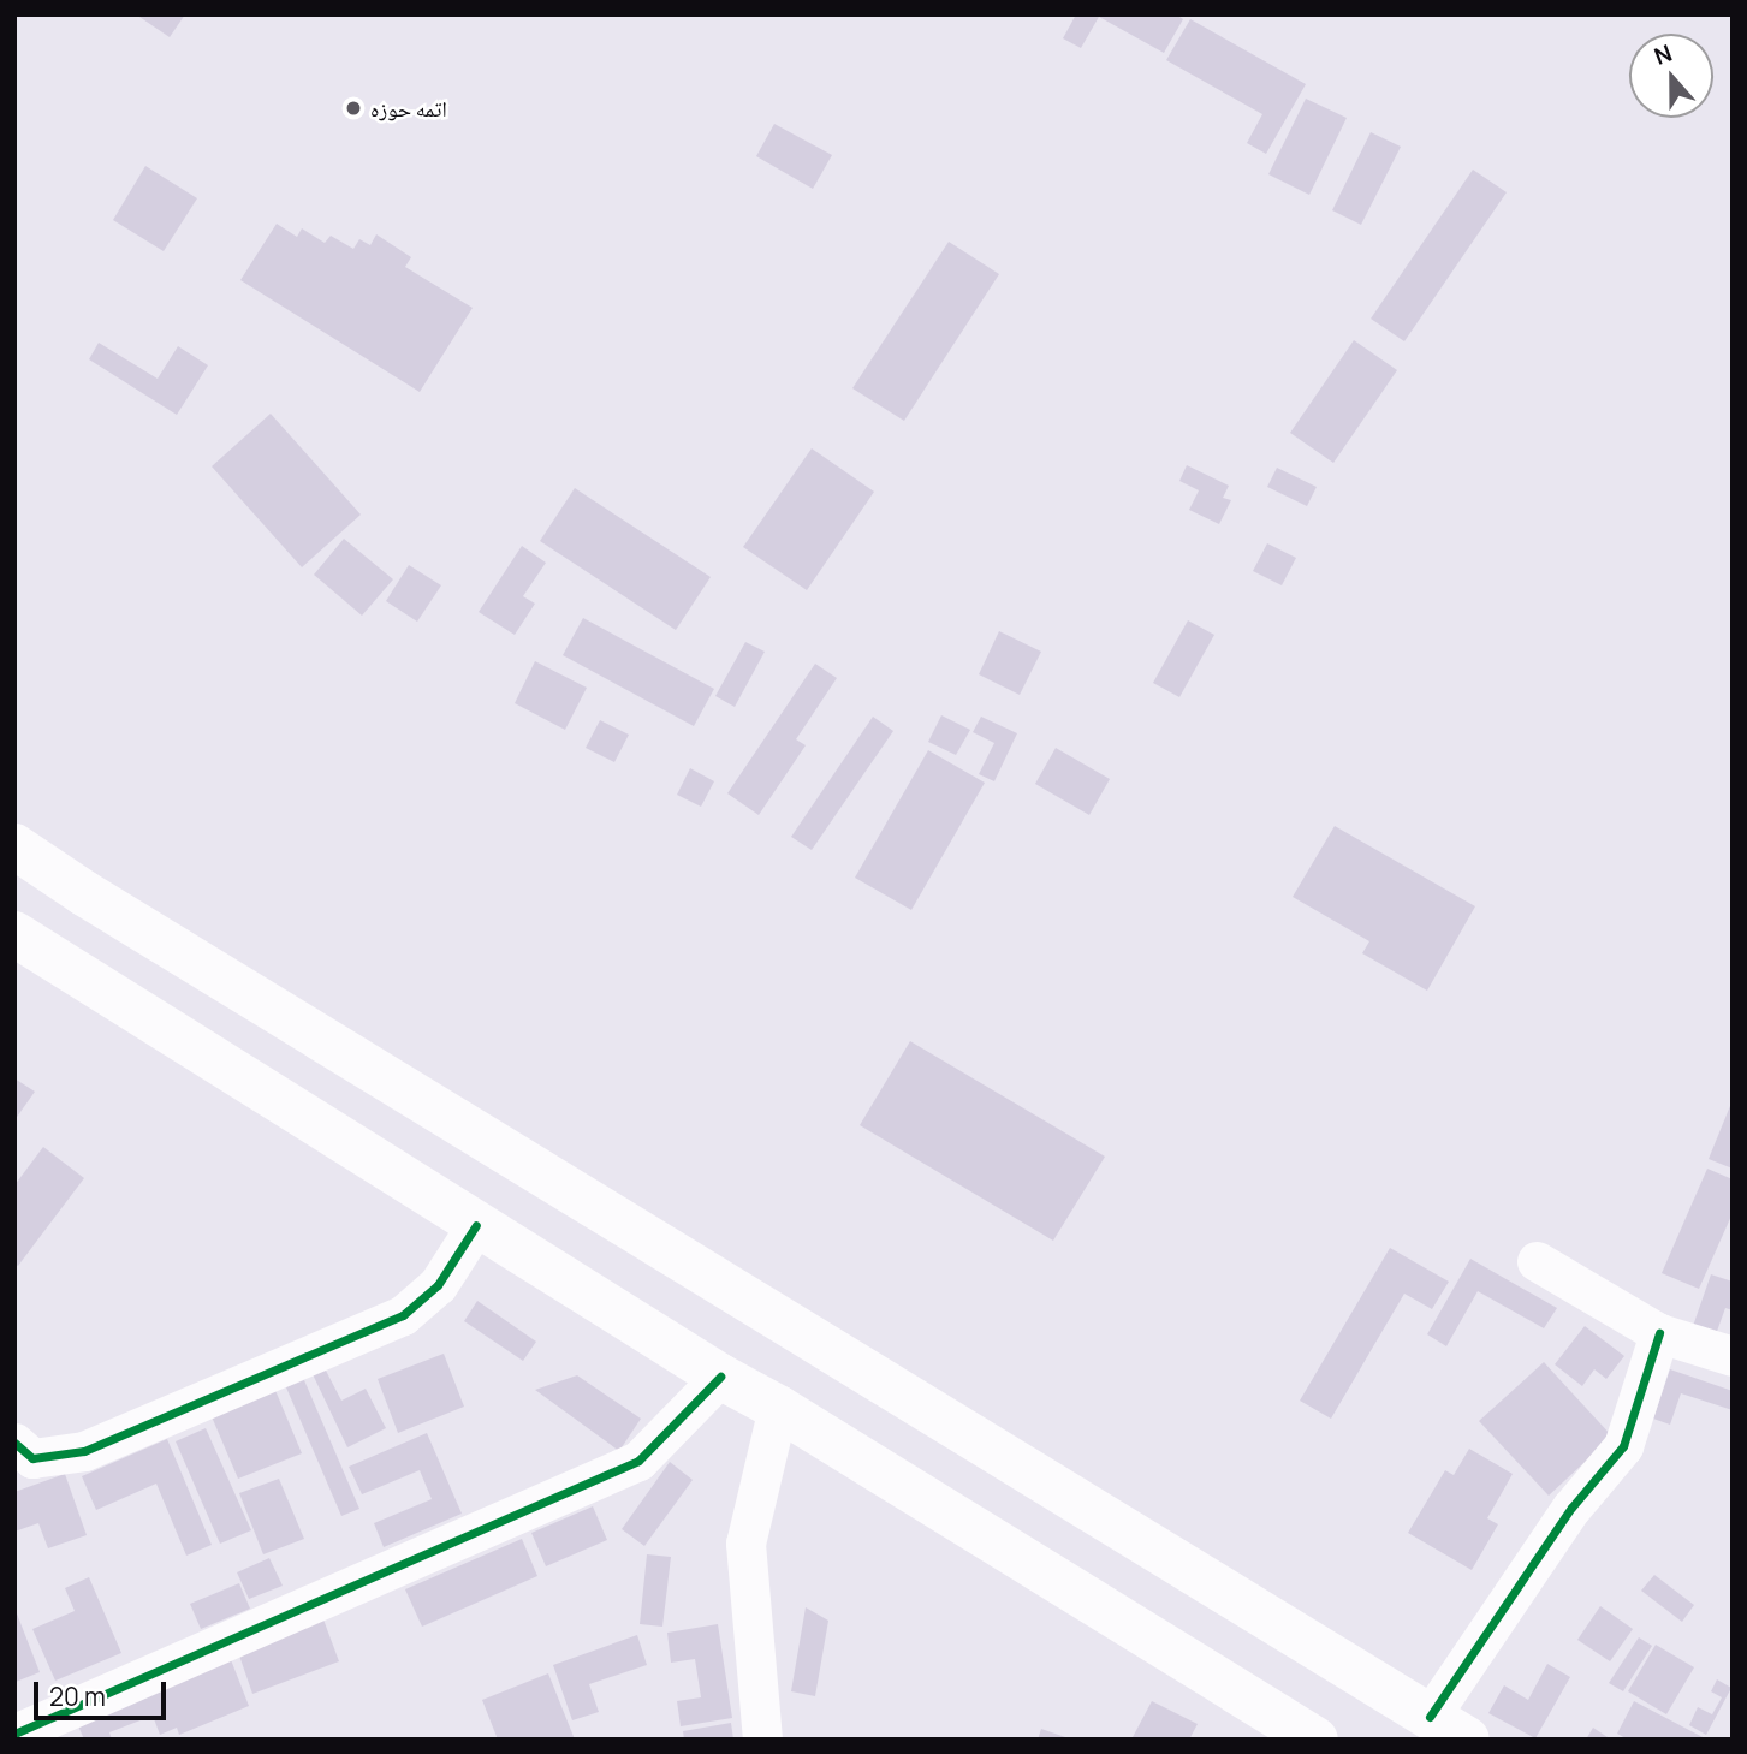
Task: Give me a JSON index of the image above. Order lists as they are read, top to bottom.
{
  "places": ["اتمه حوزه"],
  "scale_bar": "20 m",
  "north": "top"
}
